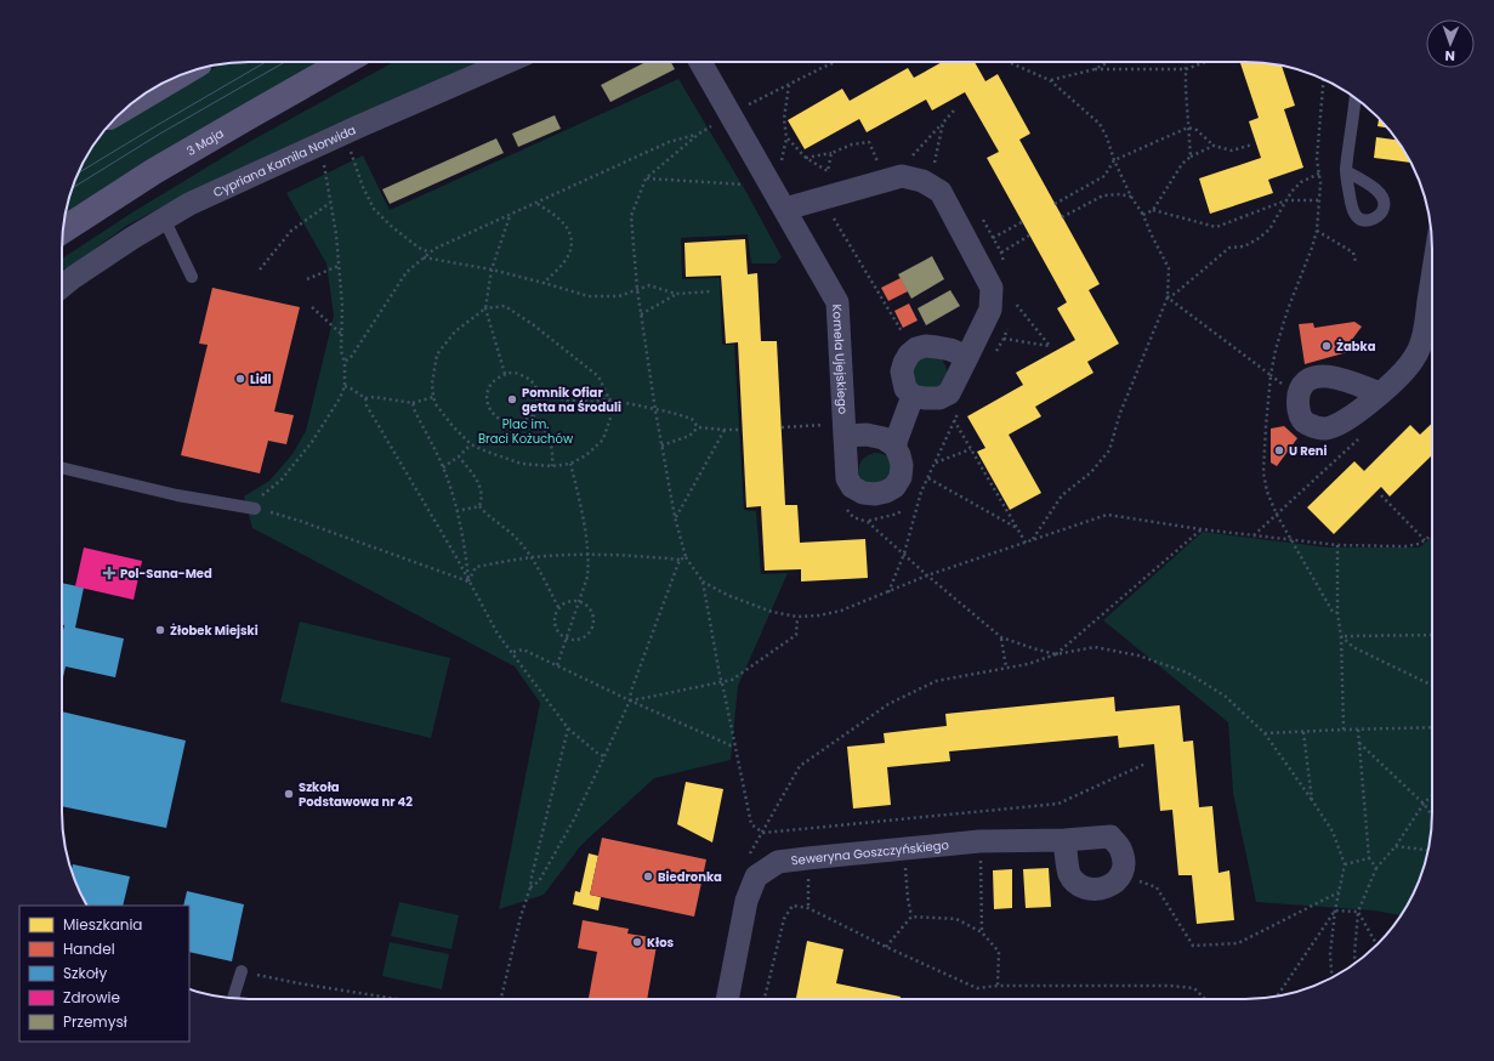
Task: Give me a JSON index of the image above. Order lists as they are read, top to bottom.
{
  "streets": {
    "main road": ["3 Maja"],
    "street": ["Cypriana Kamila Norwida", "Kornela Ujejskiego", "Seweryna Goszczyńskiego"]
  },
  "parks": ["Plac im. Braci Kożuchów"],
  "places": {
    "other": [
      "Żabka",
      "Lidl",
      "Pomnik Ofiar getta na Środuli",
      "U Reni",
      "Żłobek Miejski",
      "Szkoła Podstawowa nr 42",
      "Biedronka",
      "Kłos"
    ],
    "health": ["Pol-Sana-Med"]
  },
  "legend": [
    "Mieszkania",
    "Handel",
    "Szkoły",
    "Zdrowie",
    "Przemysł"
  ],
  "north": "bottom"
}
